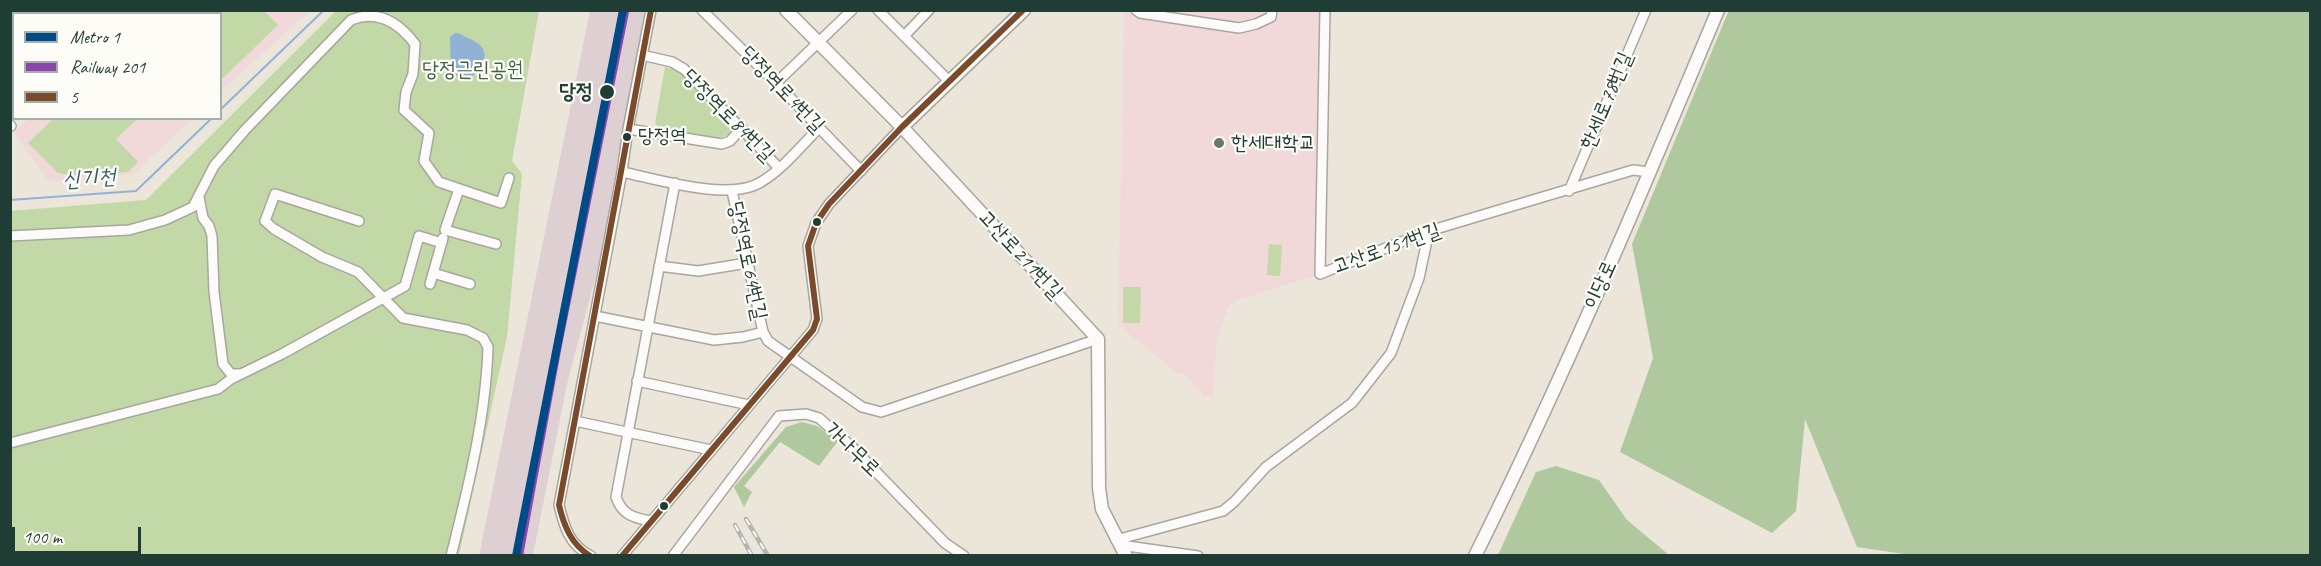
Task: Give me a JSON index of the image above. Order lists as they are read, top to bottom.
{
  "streets": {
    "street": [
      "당정역로4번길",
      "한세로78번길",
      "당정역로84번길",
      "고산로151번길",
      "고산로211번길",
      "당정역로64번길",
      "이당로",
      "가나무로"
    ]
  },
  "crossings": [
    ["한세로78번길", "고산로151번길"],
    ["고산로151번길", "이당로"],
    ["고산로211번길", "당정역로64번길"]
  ],
  "water": ["신기천"],
  "parks": ["당정근린공원"],
  "places": ["당정", "당정역", "한세대학교"],
  "lines": ["metro line 1", "transit line 5", "rail line 201"],
  "legend": ["Metro 1", "Railway 201", "5"],
  "scale_bar": "100 m"
}
